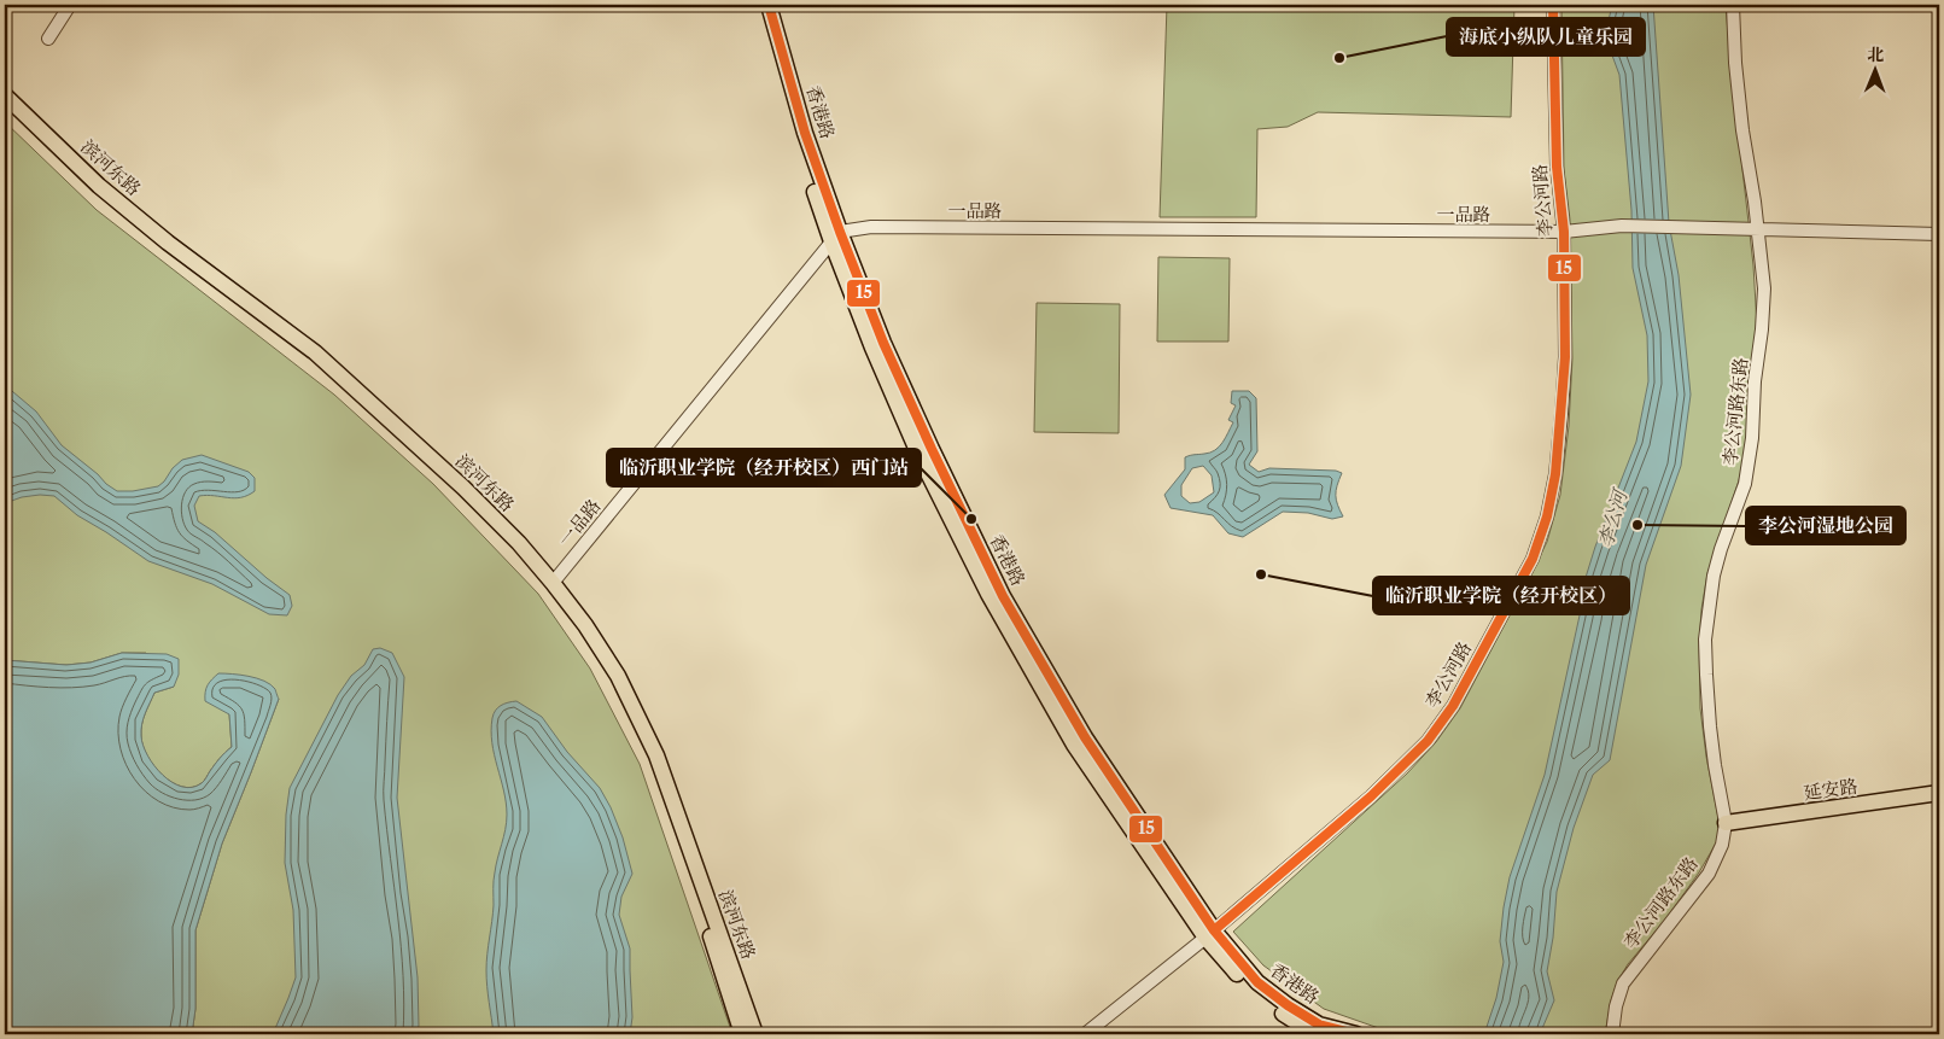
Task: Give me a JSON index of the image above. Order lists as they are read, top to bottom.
{
  "streets": {
    "main road": ["香港路", "滨河东路", "延安路"],
    "street": ["李公河路", "一品路", "李公河路东路"]
  },
  "crossings": [
    ["香港路", "李公河路"],
    ["香港路", "一品路"],
    ["滨河东路", "一品路"],
    ["李公河路", "一品路"],
    ["一品路", "李公河路东路"],
    ["李公河路东路", "延安路"]
  ],
  "water": ["李公河"],
  "places": [
    "海底小纵队儿童乐园",
    "临沂职业学院（经开校区）西门站",
    "李公河湿地公园",
    "临沂职业学院（经开校区）"
  ],
  "lines": ["transit line 15"],
  "north": "top"
}
